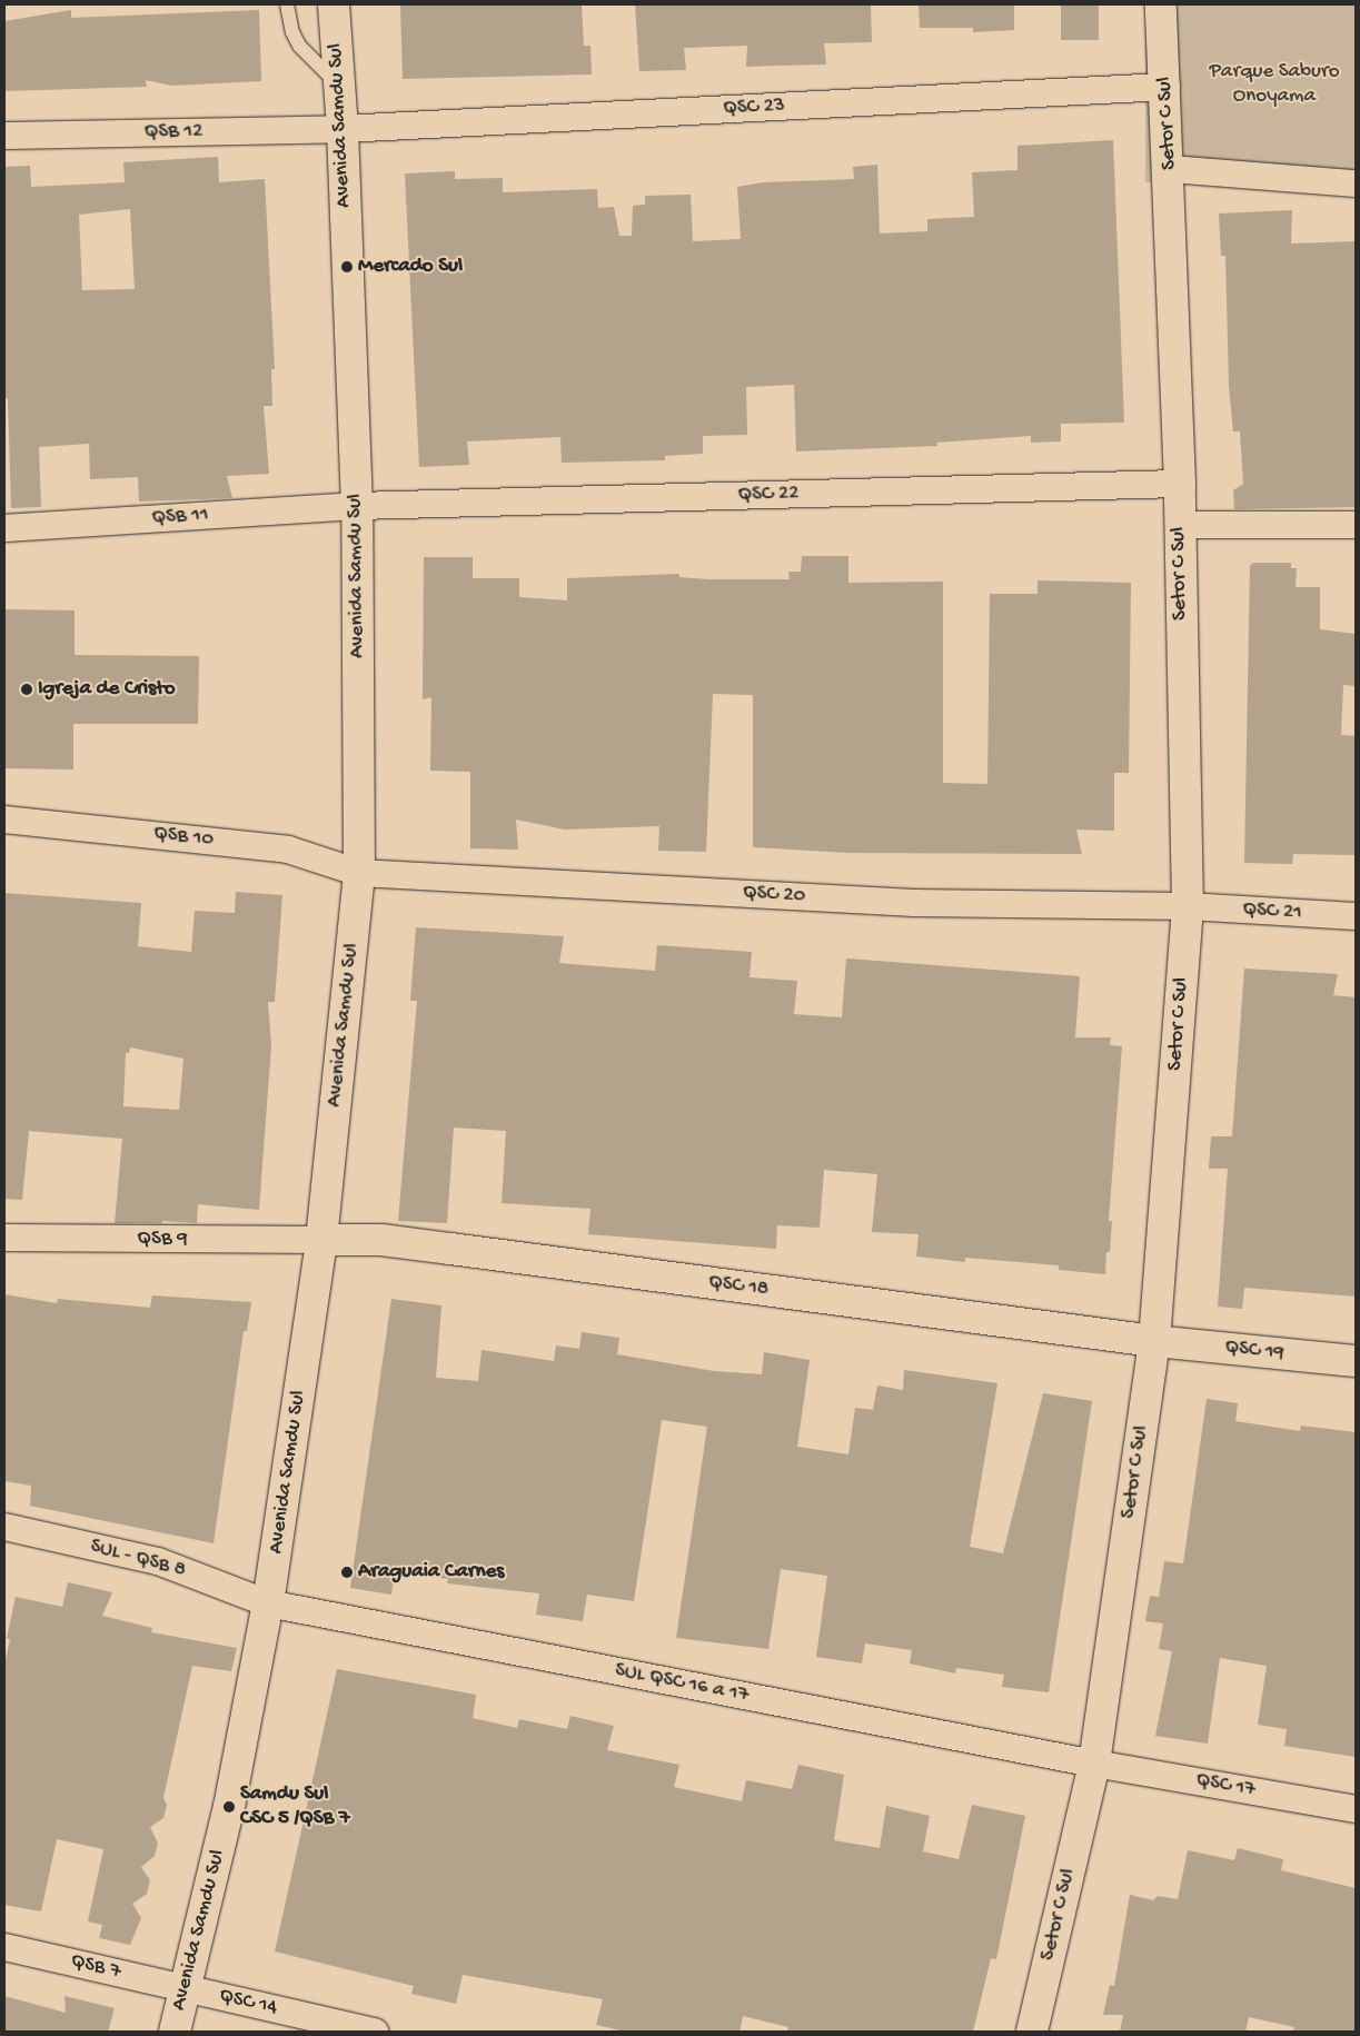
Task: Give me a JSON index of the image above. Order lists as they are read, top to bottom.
{
  "streets": {
    "street": [
      "QSC 23",
      "Setor C Sul",
      "Avenida Samdu Sul",
      "QSB 12",
      "QSC 22",
      "QSB 11",
      "QSB 10",
      "QSC 20",
      "QSC 21",
      "QSB 9",
      "QSC 18",
      "QSC 19",
      "SUL - QSB 8",
      "SUL QSC 16 a 17",
      "QSC 17",
      "QSB 7",
      "QSC 14"
    ]
  },
  "crossings": [
    ["QSC 23", "Setor C Sul"],
    ["QSC 23", "Avenida Samdu Sul"],
    ["QSC 23", "QSB 12"],
    ["Setor C Sul", "QSC 22"],
    ["Setor C Sul", "QSC 20"],
    ["Setor C Sul", "QSC 21"],
    ["Setor C Sul", "QSC 18"],
    ["Setor C Sul", "QSC 19"],
    ["Setor C Sul", "SUL QSC 16 a 17"],
    ["Setor C Sul", "QSC 17"],
    ["Avenida Samdu Sul", "QSB 12"],
    ["Avenida Samdu Sul", "QSC 22"],
    ["Avenida Samdu Sul", "QSB 11"],
    ["Avenida Samdu Sul", "QSB 10"],
    ["Avenida Samdu Sul", "QSC 20"],
    ["Avenida Samdu Sul", "QSB 9"],
    ["Avenida Samdu Sul", "QSC 18"],
    ["Avenida Samdu Sul", "SUL - QSB 8"],
    ["Avenida Samdu Sul", "SUL QSC 16 a 17"],
    ["Avenida Samdu Sul", "QSB 7"],
    ["Avenida Samdu Sul", "QSC 14"],
    ["QSC 22", "QSB 11"],
    ["QSB 10", "QSC 20"],
    ["QSC 20", "QSC 21"],
    ["QSB 9", "QSC 18"],
    ["QSC 18", "QSC 19"],
    ["SUL - QSB 8", "SUL QSC 16 a 17"],
    ["SUL QSC 16 a 17", "QSC 17"],
    ["QSB 7", "QSC 14"]
  ],
  "parks": ["Parque Saburo Onoyama"],
  "places": [
    "Mercado Sul",
    "Igreja de Cristo",
    "Araguaia Carnes",
    "Samdu Sul CSC 5 /QSB 7"
  ]
}
